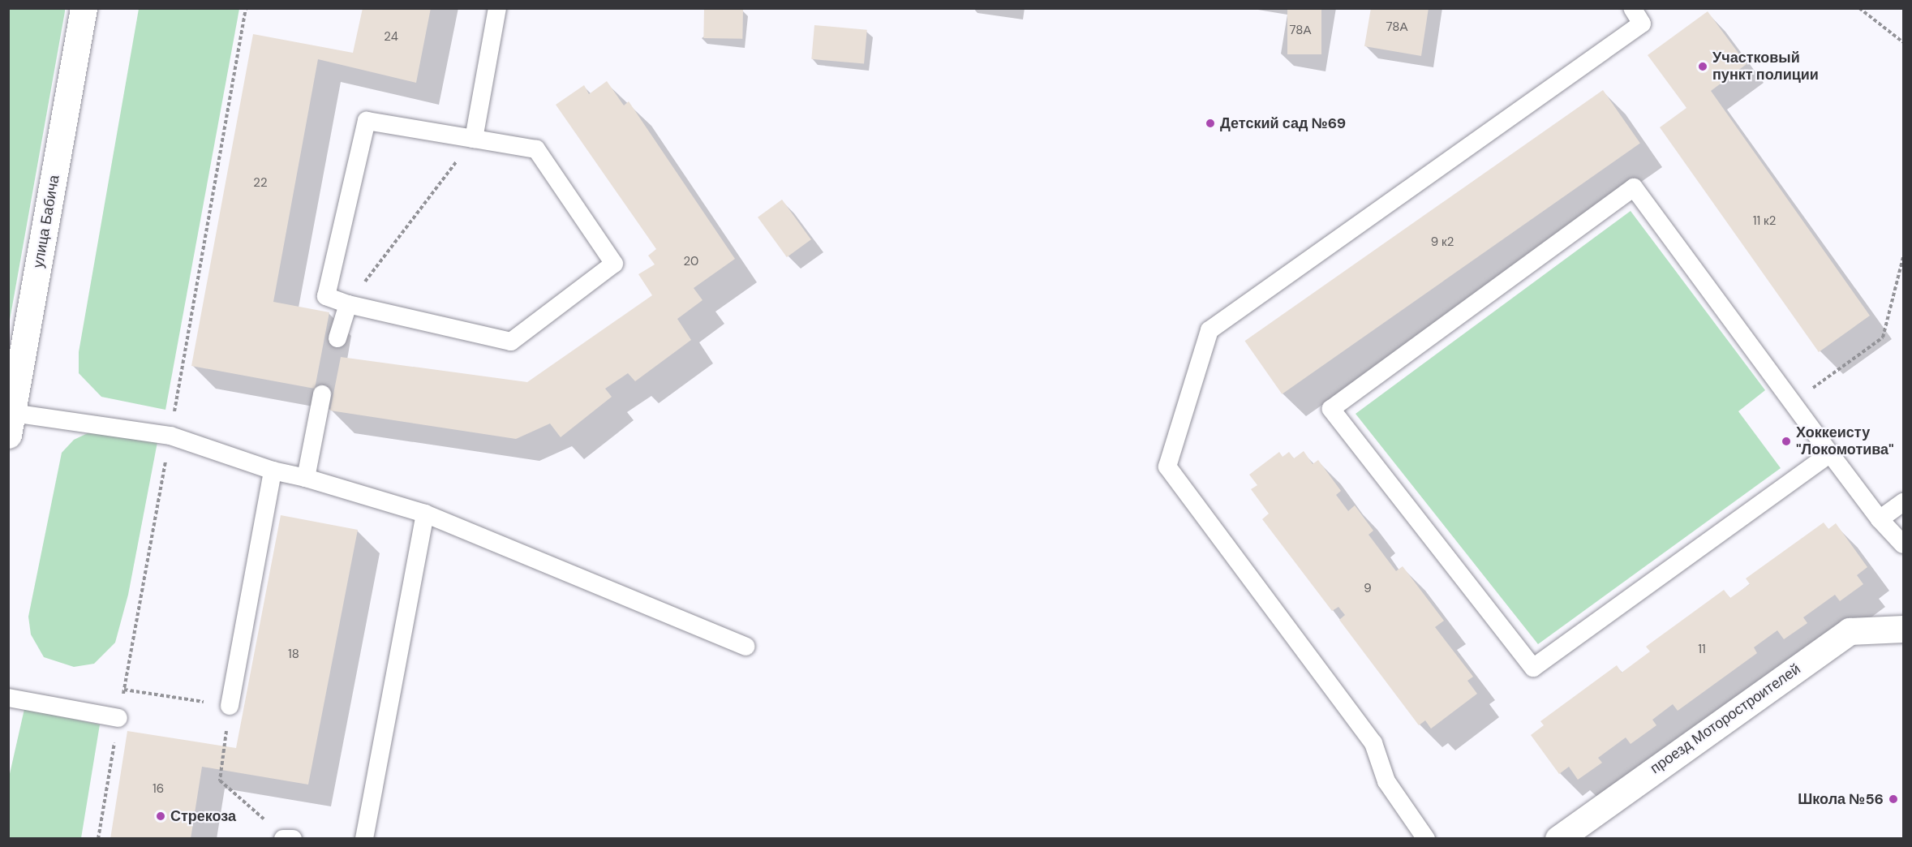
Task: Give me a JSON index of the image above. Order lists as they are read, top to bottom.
{
  "streets": {
    "street": ["улица Бабича", "проезд Моторостроителей"]
  },
  "places": [
    "Участковый пункт полиции",
    "Детский сад №69",
    "Хоккеисту \"Локомотива\"",
    "Школа №56",
    "Стрекоза"
  ],
  "house_numbers": [
    "78А",
    "78А",
    "24",
    "22",
    "11 к2",
    "9 к2",
    "20",
    "9",
    "11",
    "18",
    "16"
  ]
}
